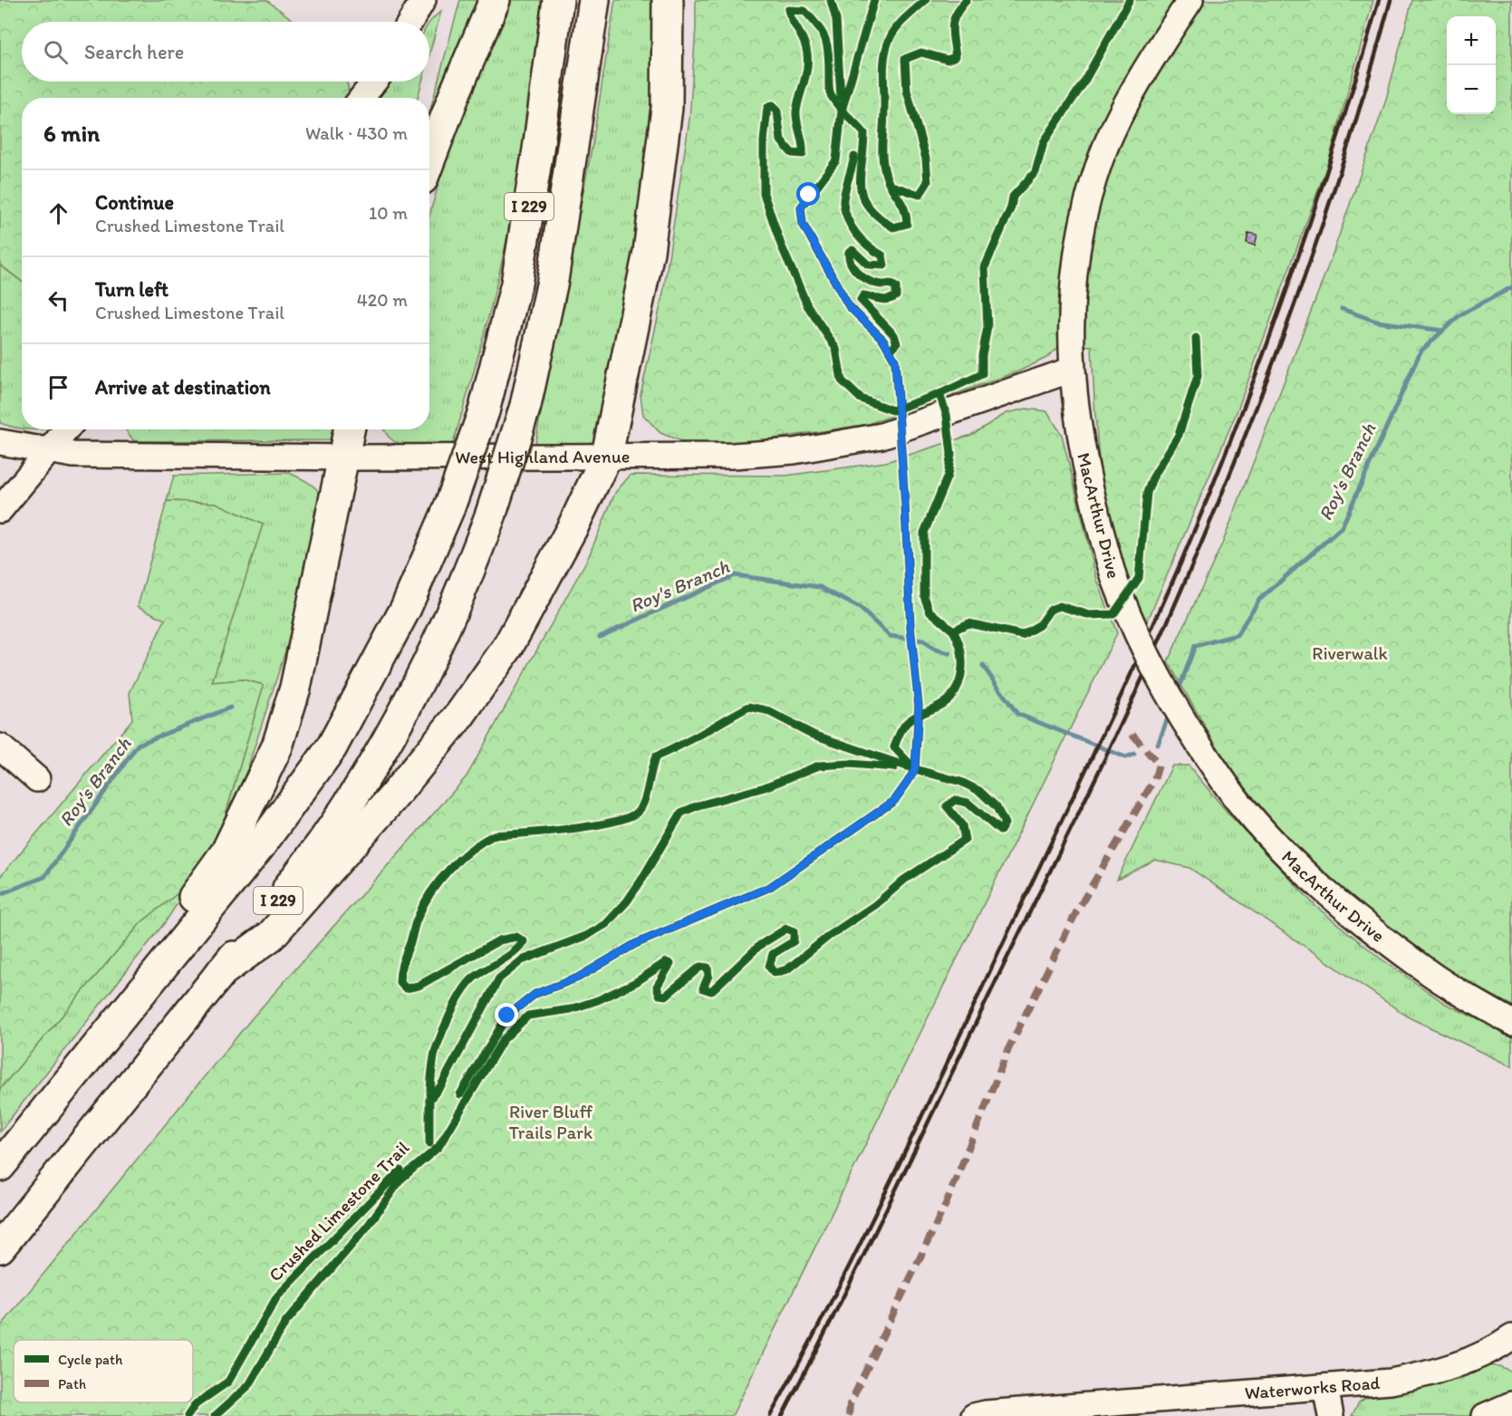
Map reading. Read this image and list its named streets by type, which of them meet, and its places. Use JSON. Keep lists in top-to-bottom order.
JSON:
{
  "streets": {
    "highway": ["I 229"],
    "street": ["West Highland Avenue", "MacArthur Drive", "Waterworks Road"],
    "cycle path": ["Crushed Limestone Trail"]
  },
  "crossings": [
    ["West Highland Avenue", "MacArthur Drive"]
  ],
  "water": ["Roy's Branch"],
  "parks": ["Riverwalk", "River Bluff Trails Park"],
  "legend": ["Cycle path", "Path"],
  "page": {
    "map_buttons": ["+", "−"],
    "search": "Search here",
    "heading": ["6 min", "Walk · 430 m"],
    "list": [
      ["Continue", "Crushed Limestone Trail", "10 m"],
      ["Turn left", "Crushed Limestone Trail", "420 m"],
      "Arrive at destination"
    ]
  }
}
